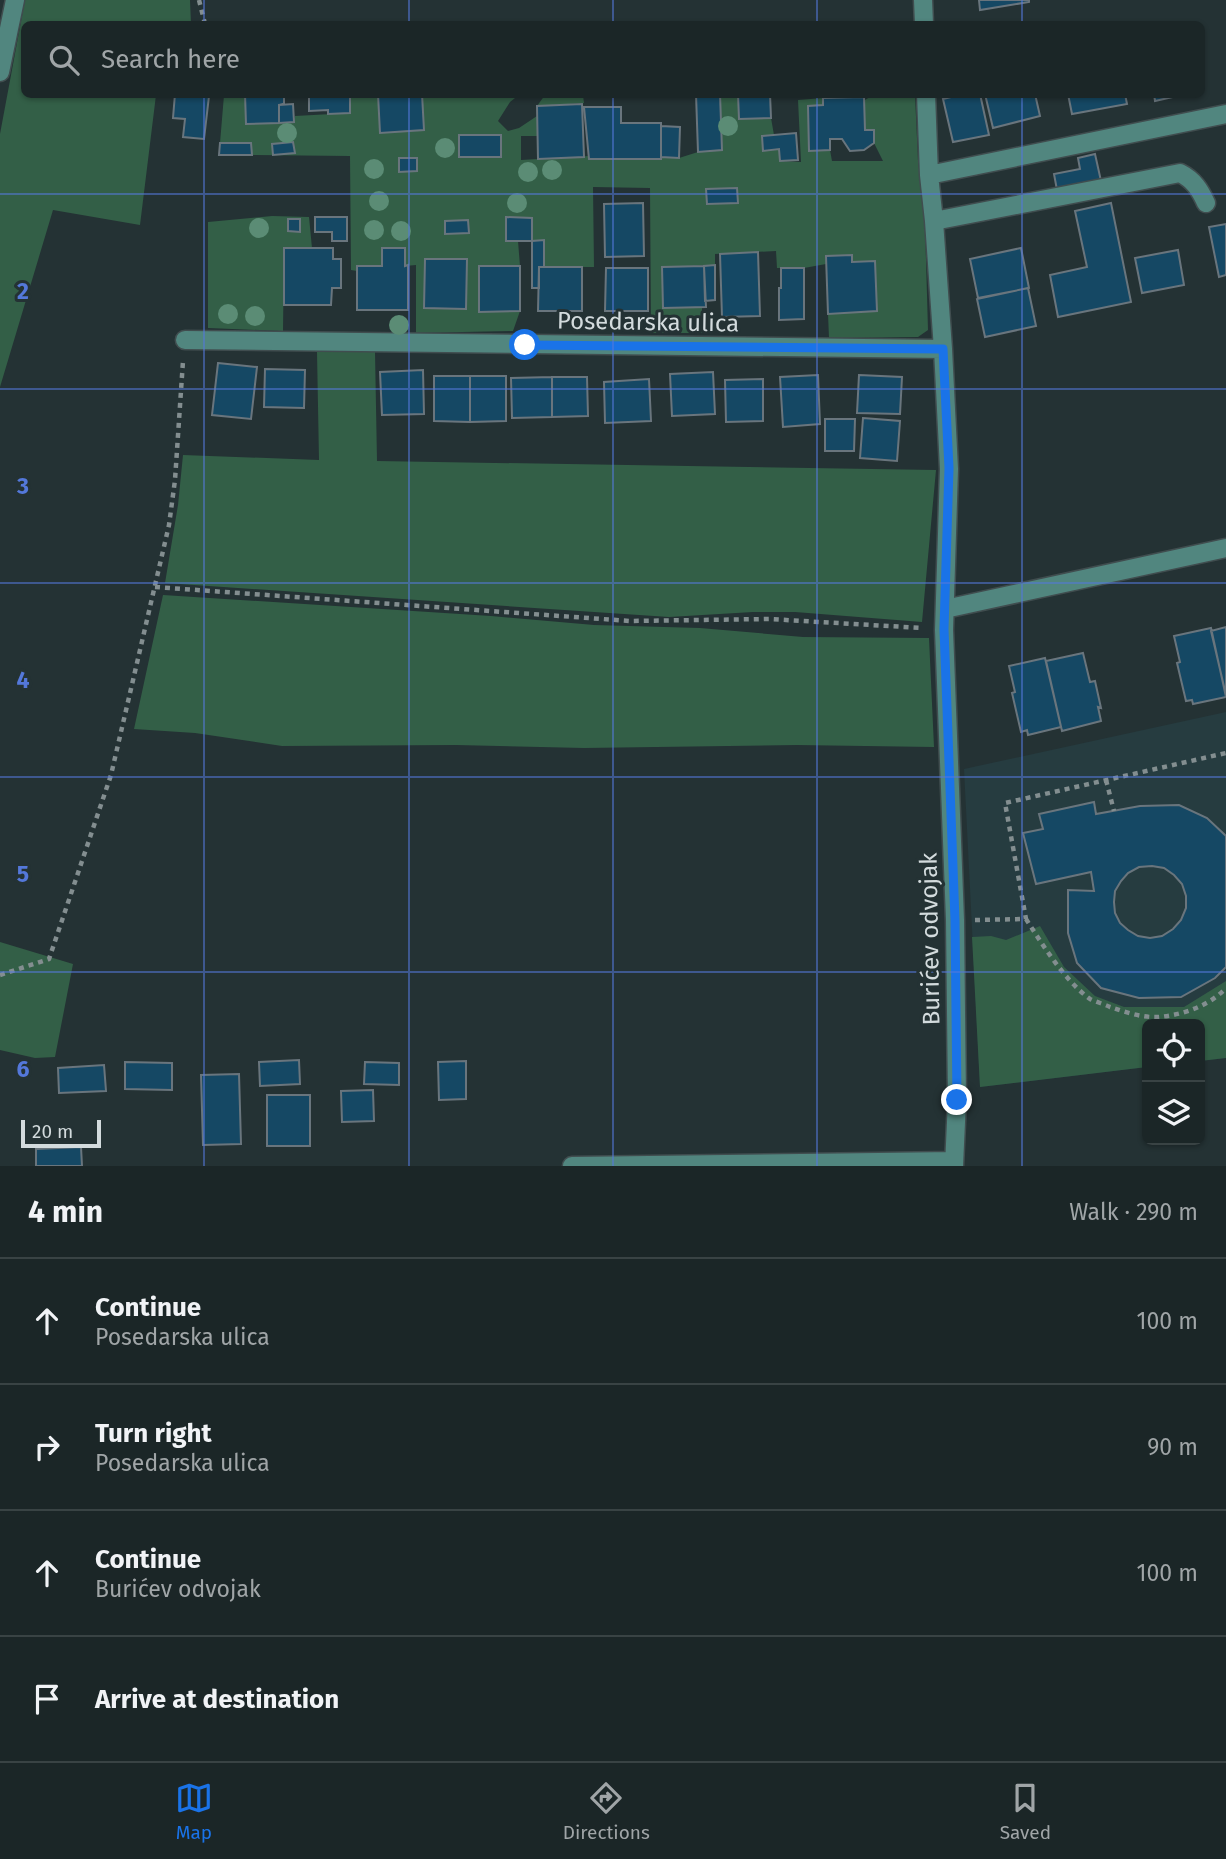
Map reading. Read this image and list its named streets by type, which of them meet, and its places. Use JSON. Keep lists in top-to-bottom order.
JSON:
{
  "streets": {
    "street": ["Posedarska ulica", "Burićev odvojak"]
  },
  "scale_bar": "20 m",
  "page": {
    "search": "Search here",
    "scale": "20 m",
    "heading": ["4 min", "Walk · 290 m"],
    "list": [
      ["Continue", "Posedarska ulica", "100 m"],
      ["Turn right", "Posedarska ulica", "90 m"],
      ["Continue", "Burićev odvojak", "100 m"],
      "Arrive at destination"
    ],
    "nav": ["Map", "Directions", "Saved"]
  },
  "grid": {
    "rows": [
      "2",
      "3",
      "4",
      "5",
      "6"
    ]
  }
}
